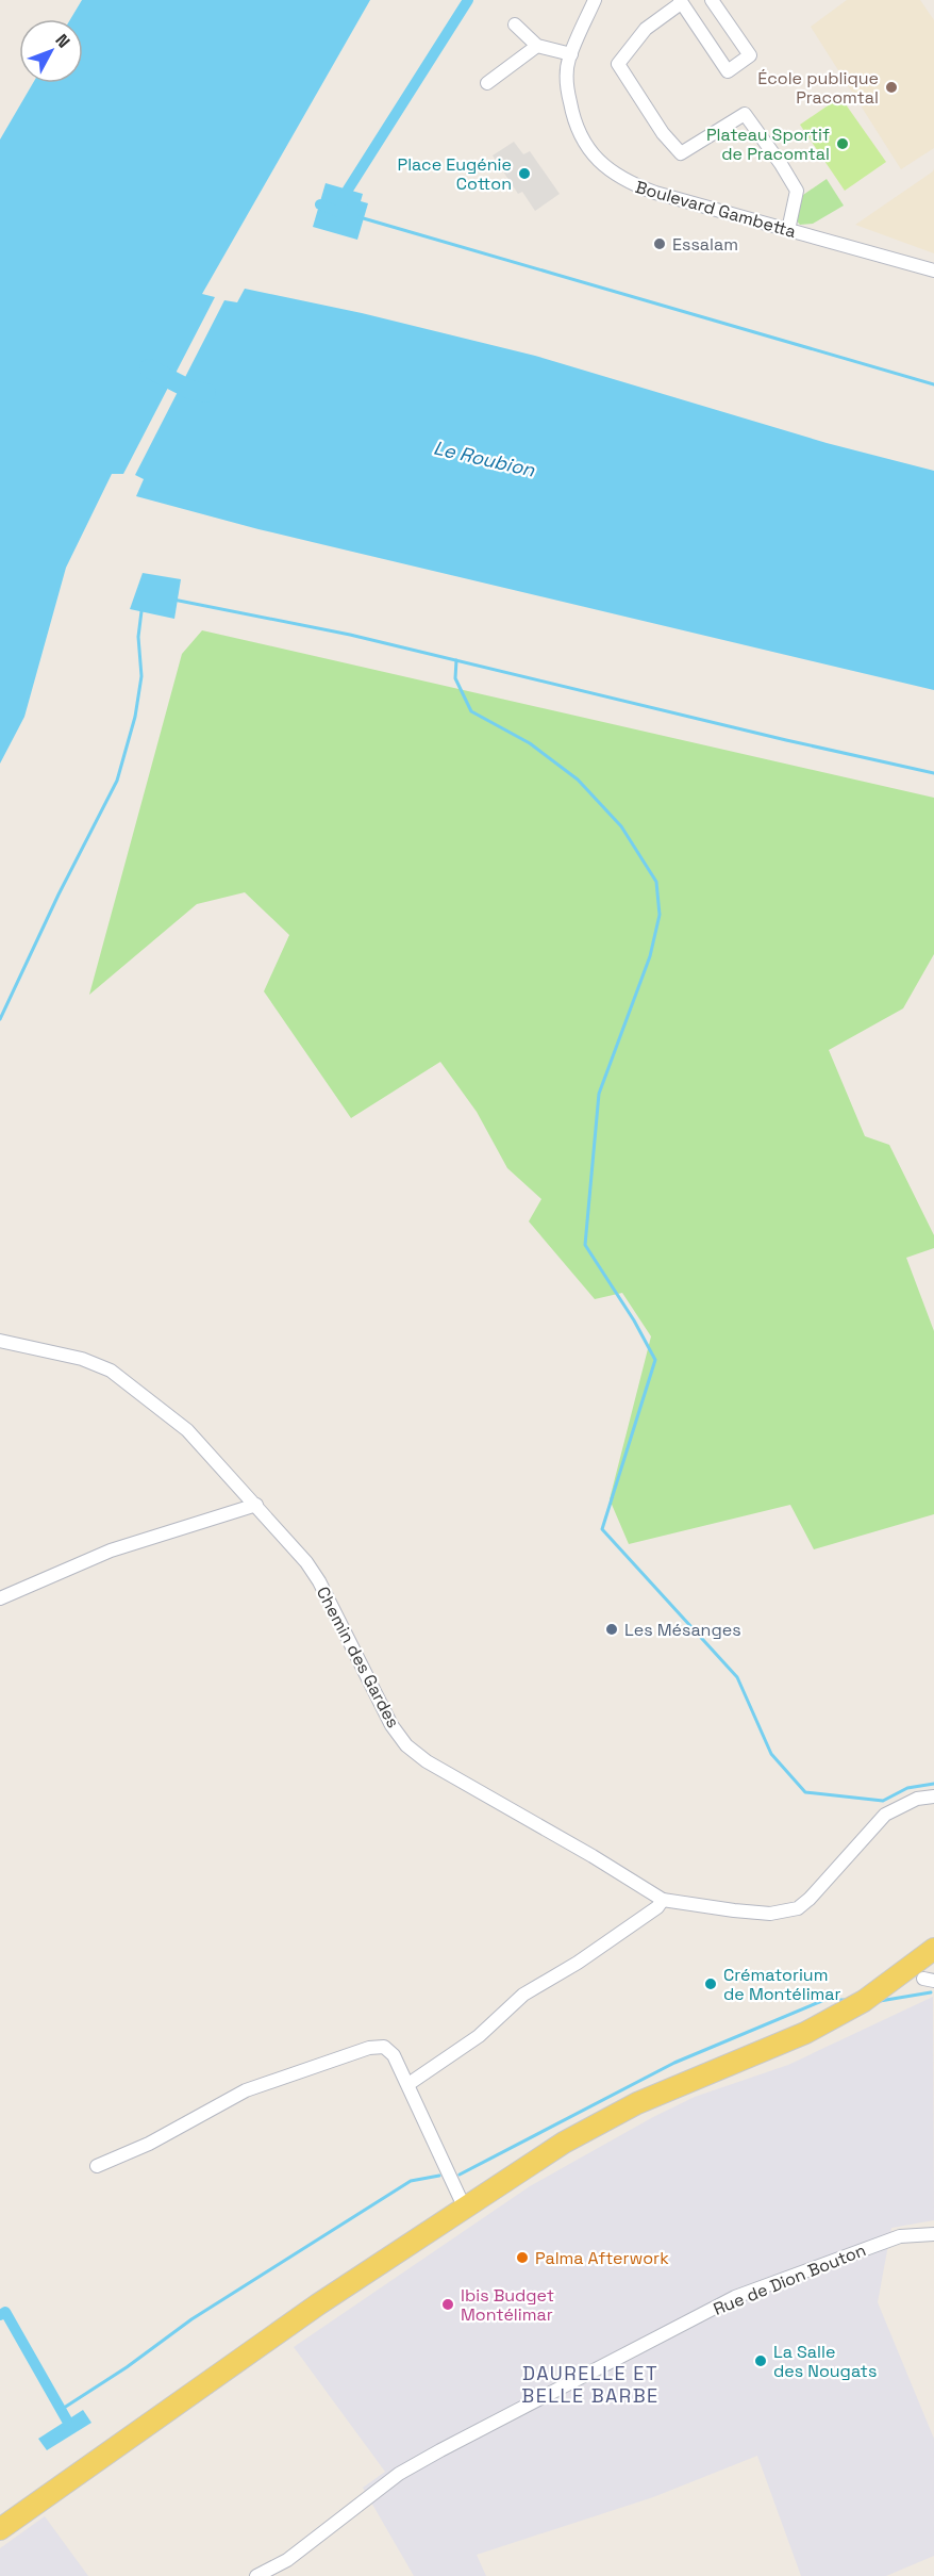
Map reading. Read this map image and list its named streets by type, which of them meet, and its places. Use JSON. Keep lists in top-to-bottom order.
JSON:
{
  "streets": {
    "street": ["Boulevard Gambetta", "Chemin des Gardes", "Rue de Dion Bouton"]
  },
  "districts": ["DAURELLE ET BELLE BARBE"],
  "water": ["Le Roubion"],
  "places": [
    "École publique Pracomtal",
    "Plateau Sportif de Pracomtal",
    "Place Eugénie Cotton",
    "Essalam",
    "Les Mésanges",
    "Crématorium de Montélimar",
    "Palma Afterwork",
    "Ibis Budget Montélimar",
    "La Salle des Nougats"
  ],
  "north": "top right"
}
